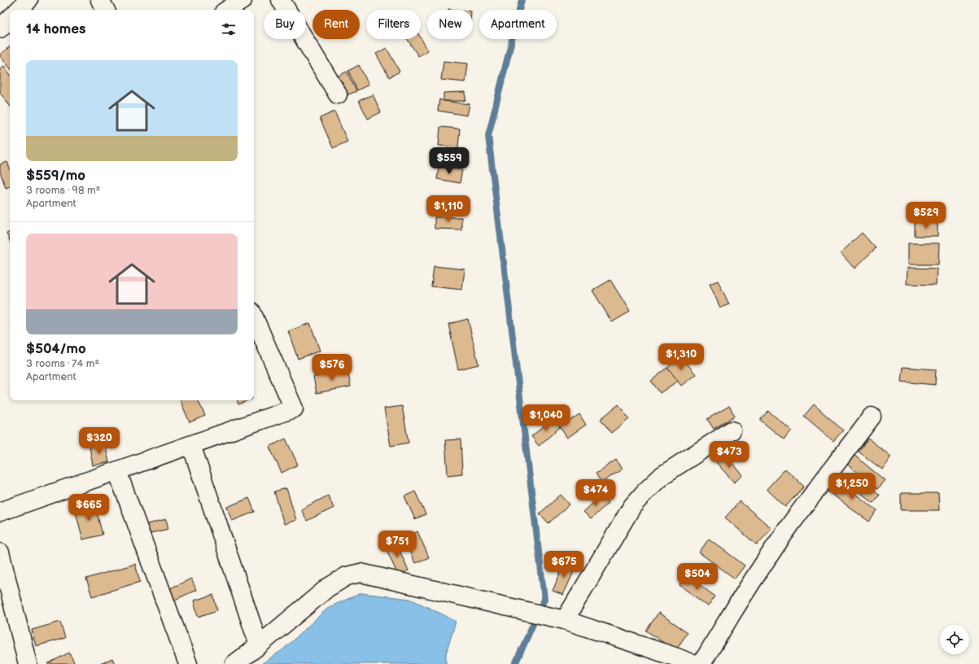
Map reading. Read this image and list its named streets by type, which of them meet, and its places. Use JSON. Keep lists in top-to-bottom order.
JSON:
{
  "page": {
    "chip": [
      "Buy",
      "Rent",
      "Filters",
      "New",
      "Apartment"
    ],
    "heading": "14 homes",
    "list": [
      {
        "name": "$559/mo",
        "note": "3 rooms · 98 m² · Apartment"
      },
      {
        "name": "$504/mo",
        "note": "3 rooms · 74 m² · Apartment"
      }
    ],
    "price": [
      "$559",
      "$1,110",
      "$529",
      "$1,310",
      "$576",
      "$1,040",
      "$320",
      "$473",
      "$1,250",
      "$474",
      "$665",
      "$751",
      "$675",
      "$504"
    ]
  }
}
